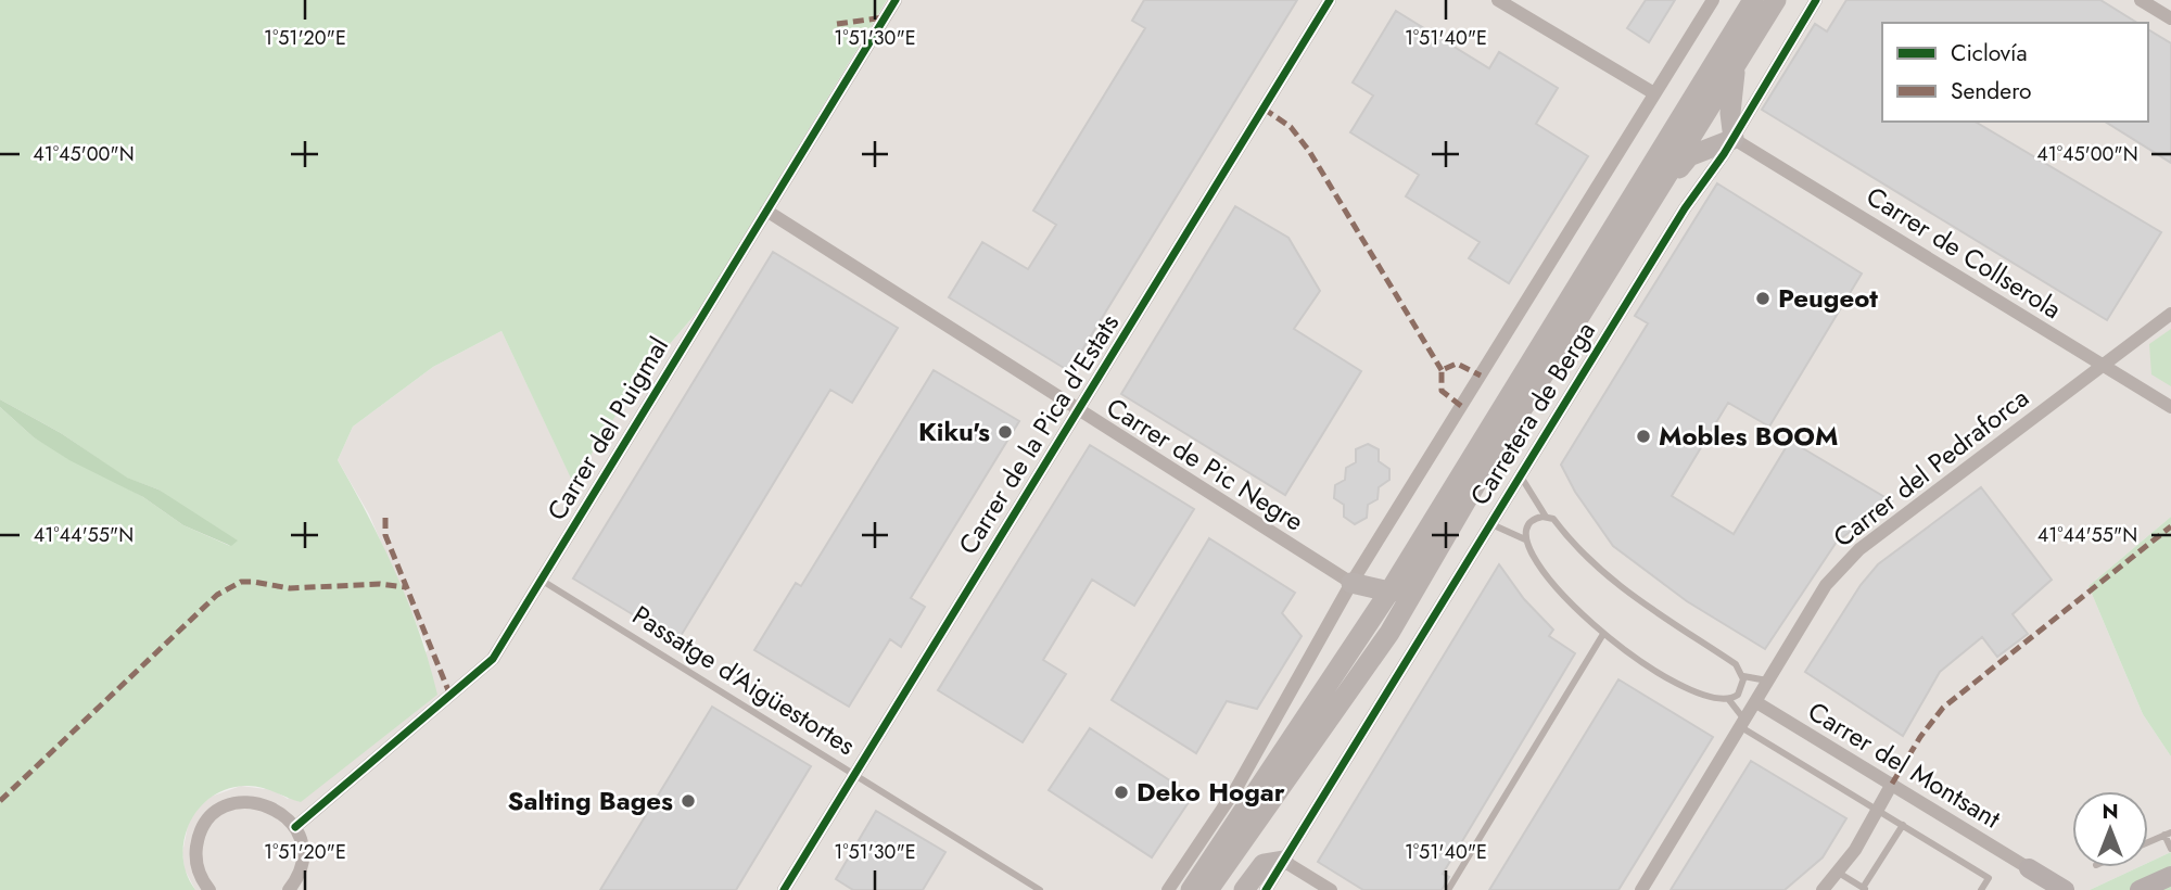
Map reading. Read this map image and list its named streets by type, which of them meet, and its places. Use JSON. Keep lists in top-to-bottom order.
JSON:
{
  "streets": {
    "street": [
      "Carrer de Collserola",
      "Carretera de Berga",
      "Carrer del Puigmal",
      "Carrer de la Pica d'Estats",
      "Carrer de Pic Negre",
      "Carrer del Pedraforca",
      "Carrer del Montsant"
    ],
    "lane": ["Passatge d'Aigüestortes"]
  },
  "crossings": [
    ["Carrer de Collserola", "Carretera de Berga"],
    ["Carrer de Collserola", "Carrer del Pedraforca"],
    ["Carrer del Puigmal", "Carrer de Pic Negre"],
    ["Carrer del Puigmal", "Passatge d'Aigüestortes"],
    ["Carrer de la Pica d'Estats", "Carrer de Pic Negre"],
    ["Carrer de la Pica d'Estats", "Passatge d'Aigüestortes"],
    ["Carrer del Pedraforca", "Carrer del Montsant"]
  ],
  "places": [
    "Peugeot",
    "Kiku's",
    "Mobles BOOM",
    "Deko Hogar",
    "Salting Bages"
  ],
  "legend": ["Ciclovía", "Sendero"],
  "north": "top",
  "coordinates": [
    "1°51'20\"E",
    "1°51'30\"E",
    "1°51'40\"E",
    "41°45'00\"N",
    "41°44'55\"N"
  ]
}
